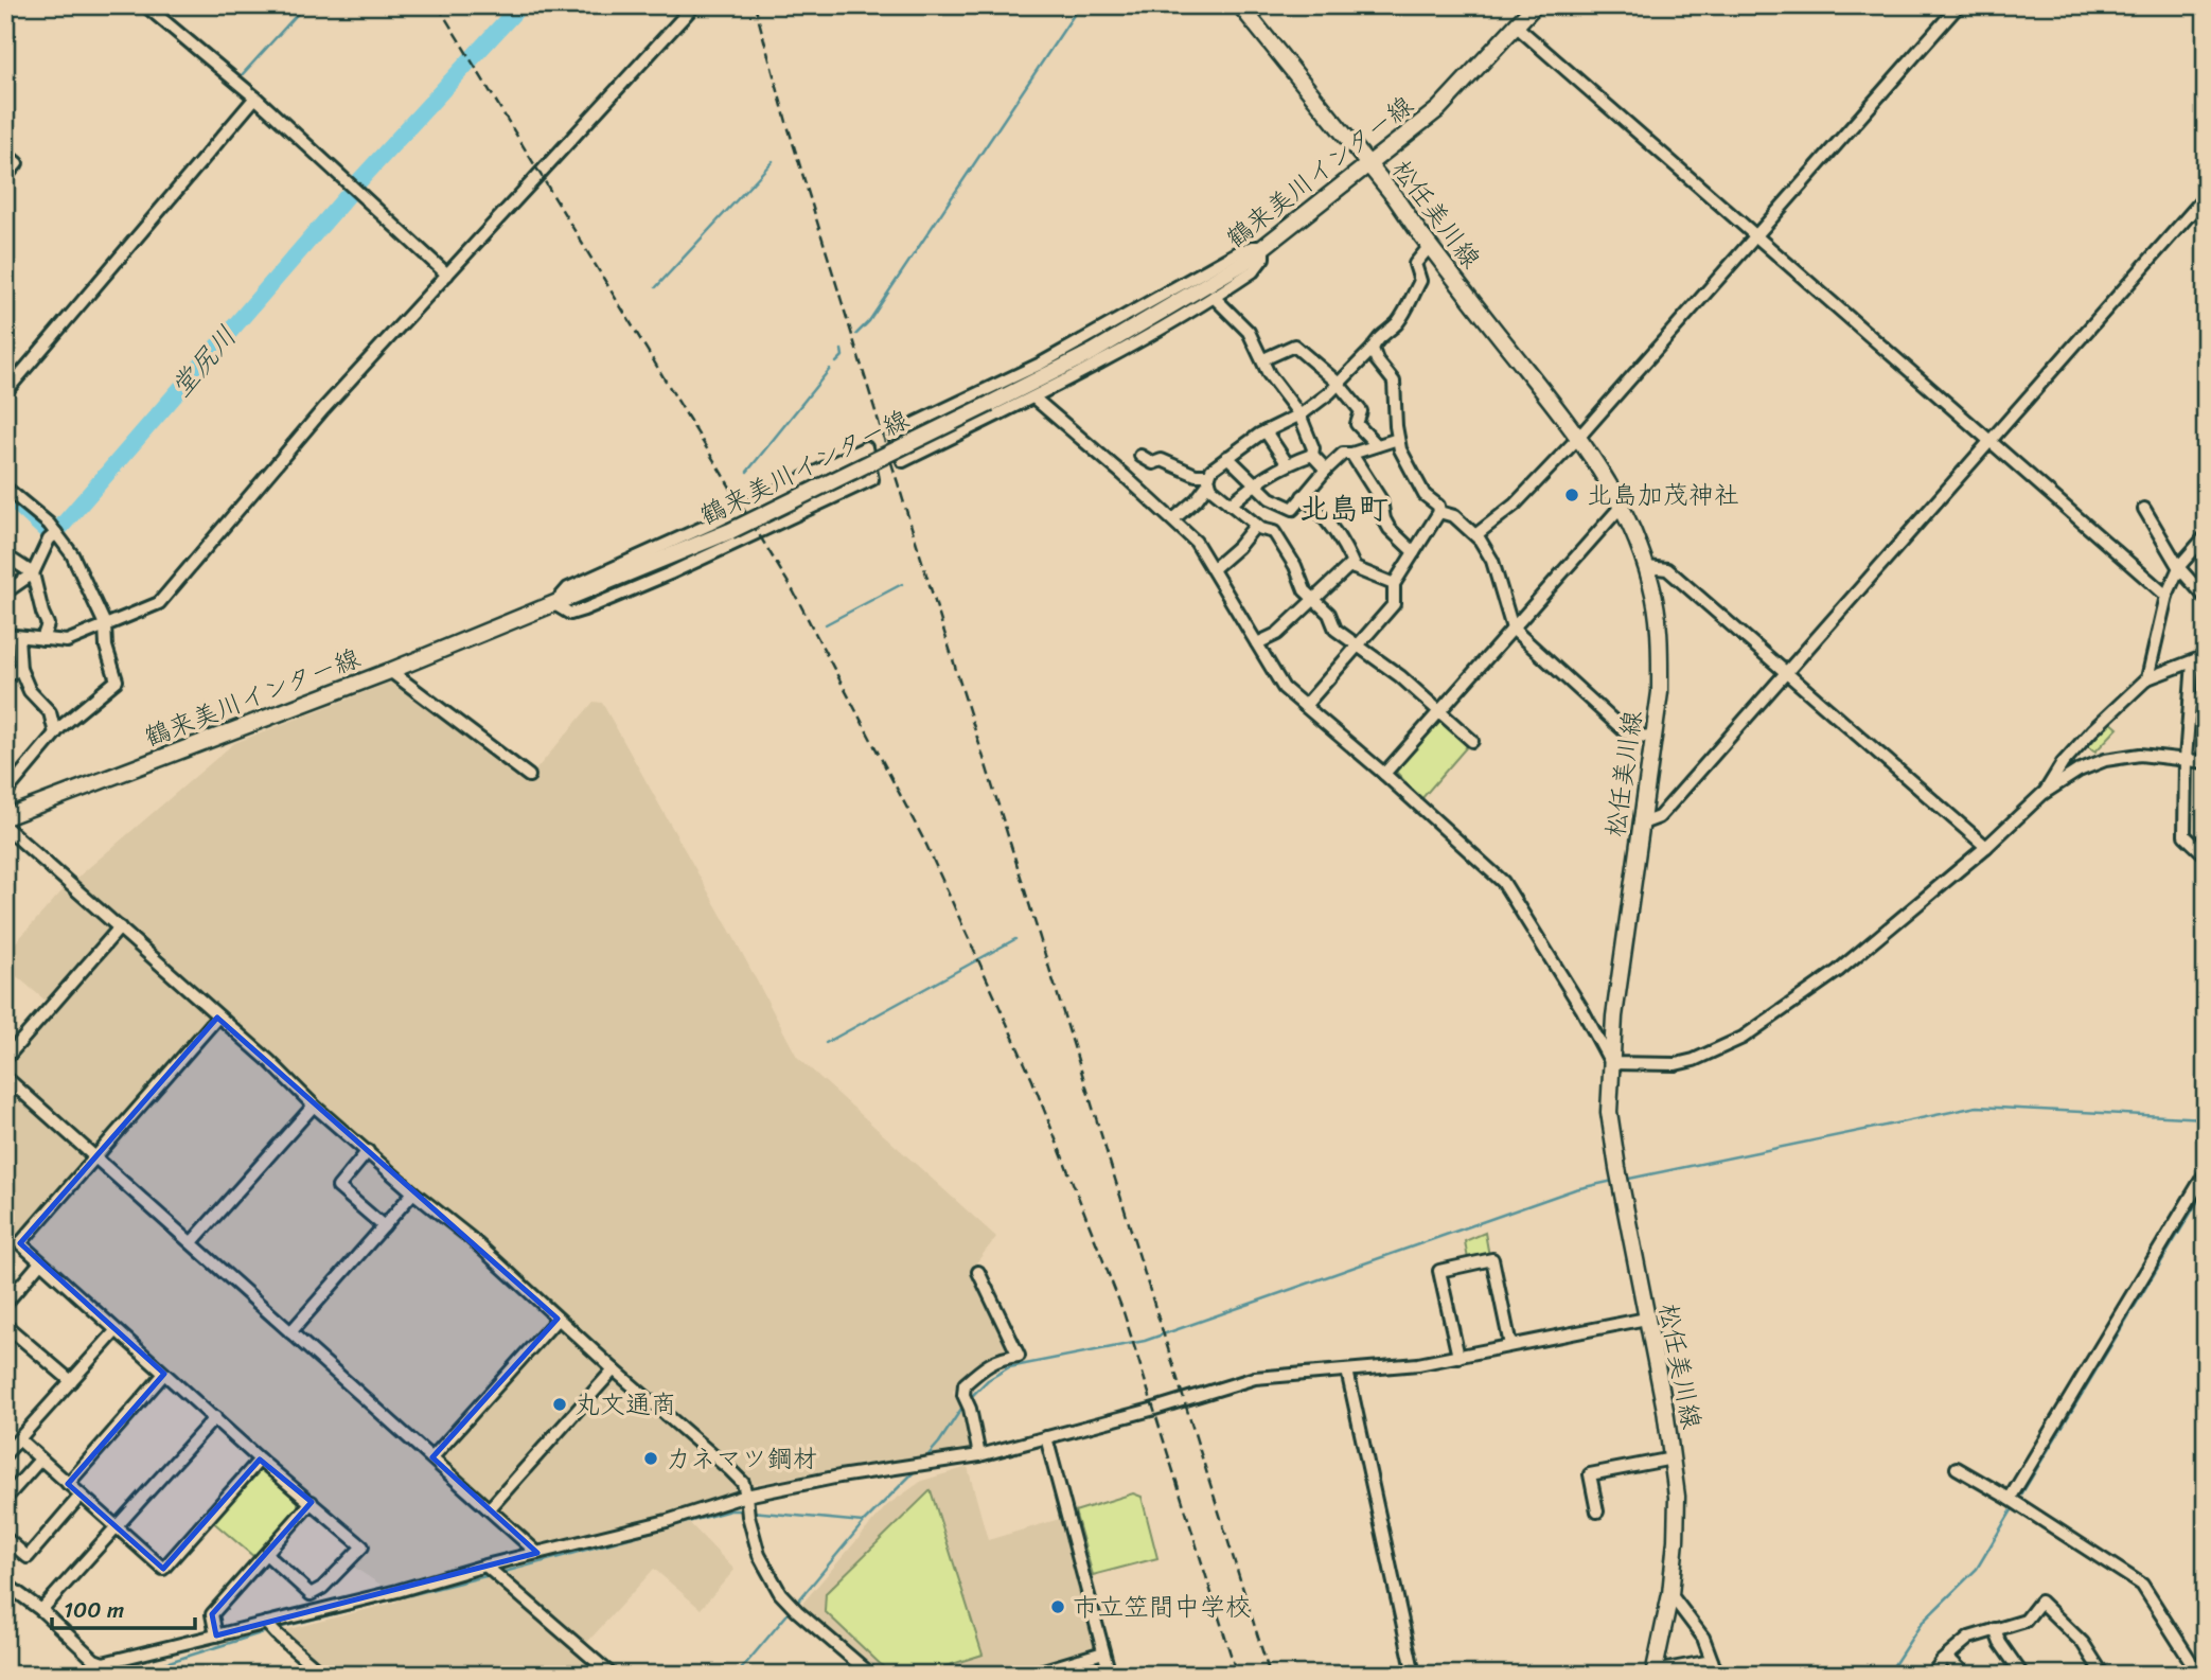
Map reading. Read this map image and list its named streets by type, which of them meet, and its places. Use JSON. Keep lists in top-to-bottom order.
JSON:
{
  "streets": {
    "main road": ["鶴来美川インター線", "松任美川線"]
  },
  "crossings": [
    ["鶴来美川インター線", "松任美川線"]
  ],
  "districts": ["北島町"],
  "water": ["堂尻川"],
  "places": [
    "北島加茂神社",
    "丸文通商",
    "カネマツ鋼材",
    "市立笠間中学校"
  ],
  "scale_bar": "100 m"
}
